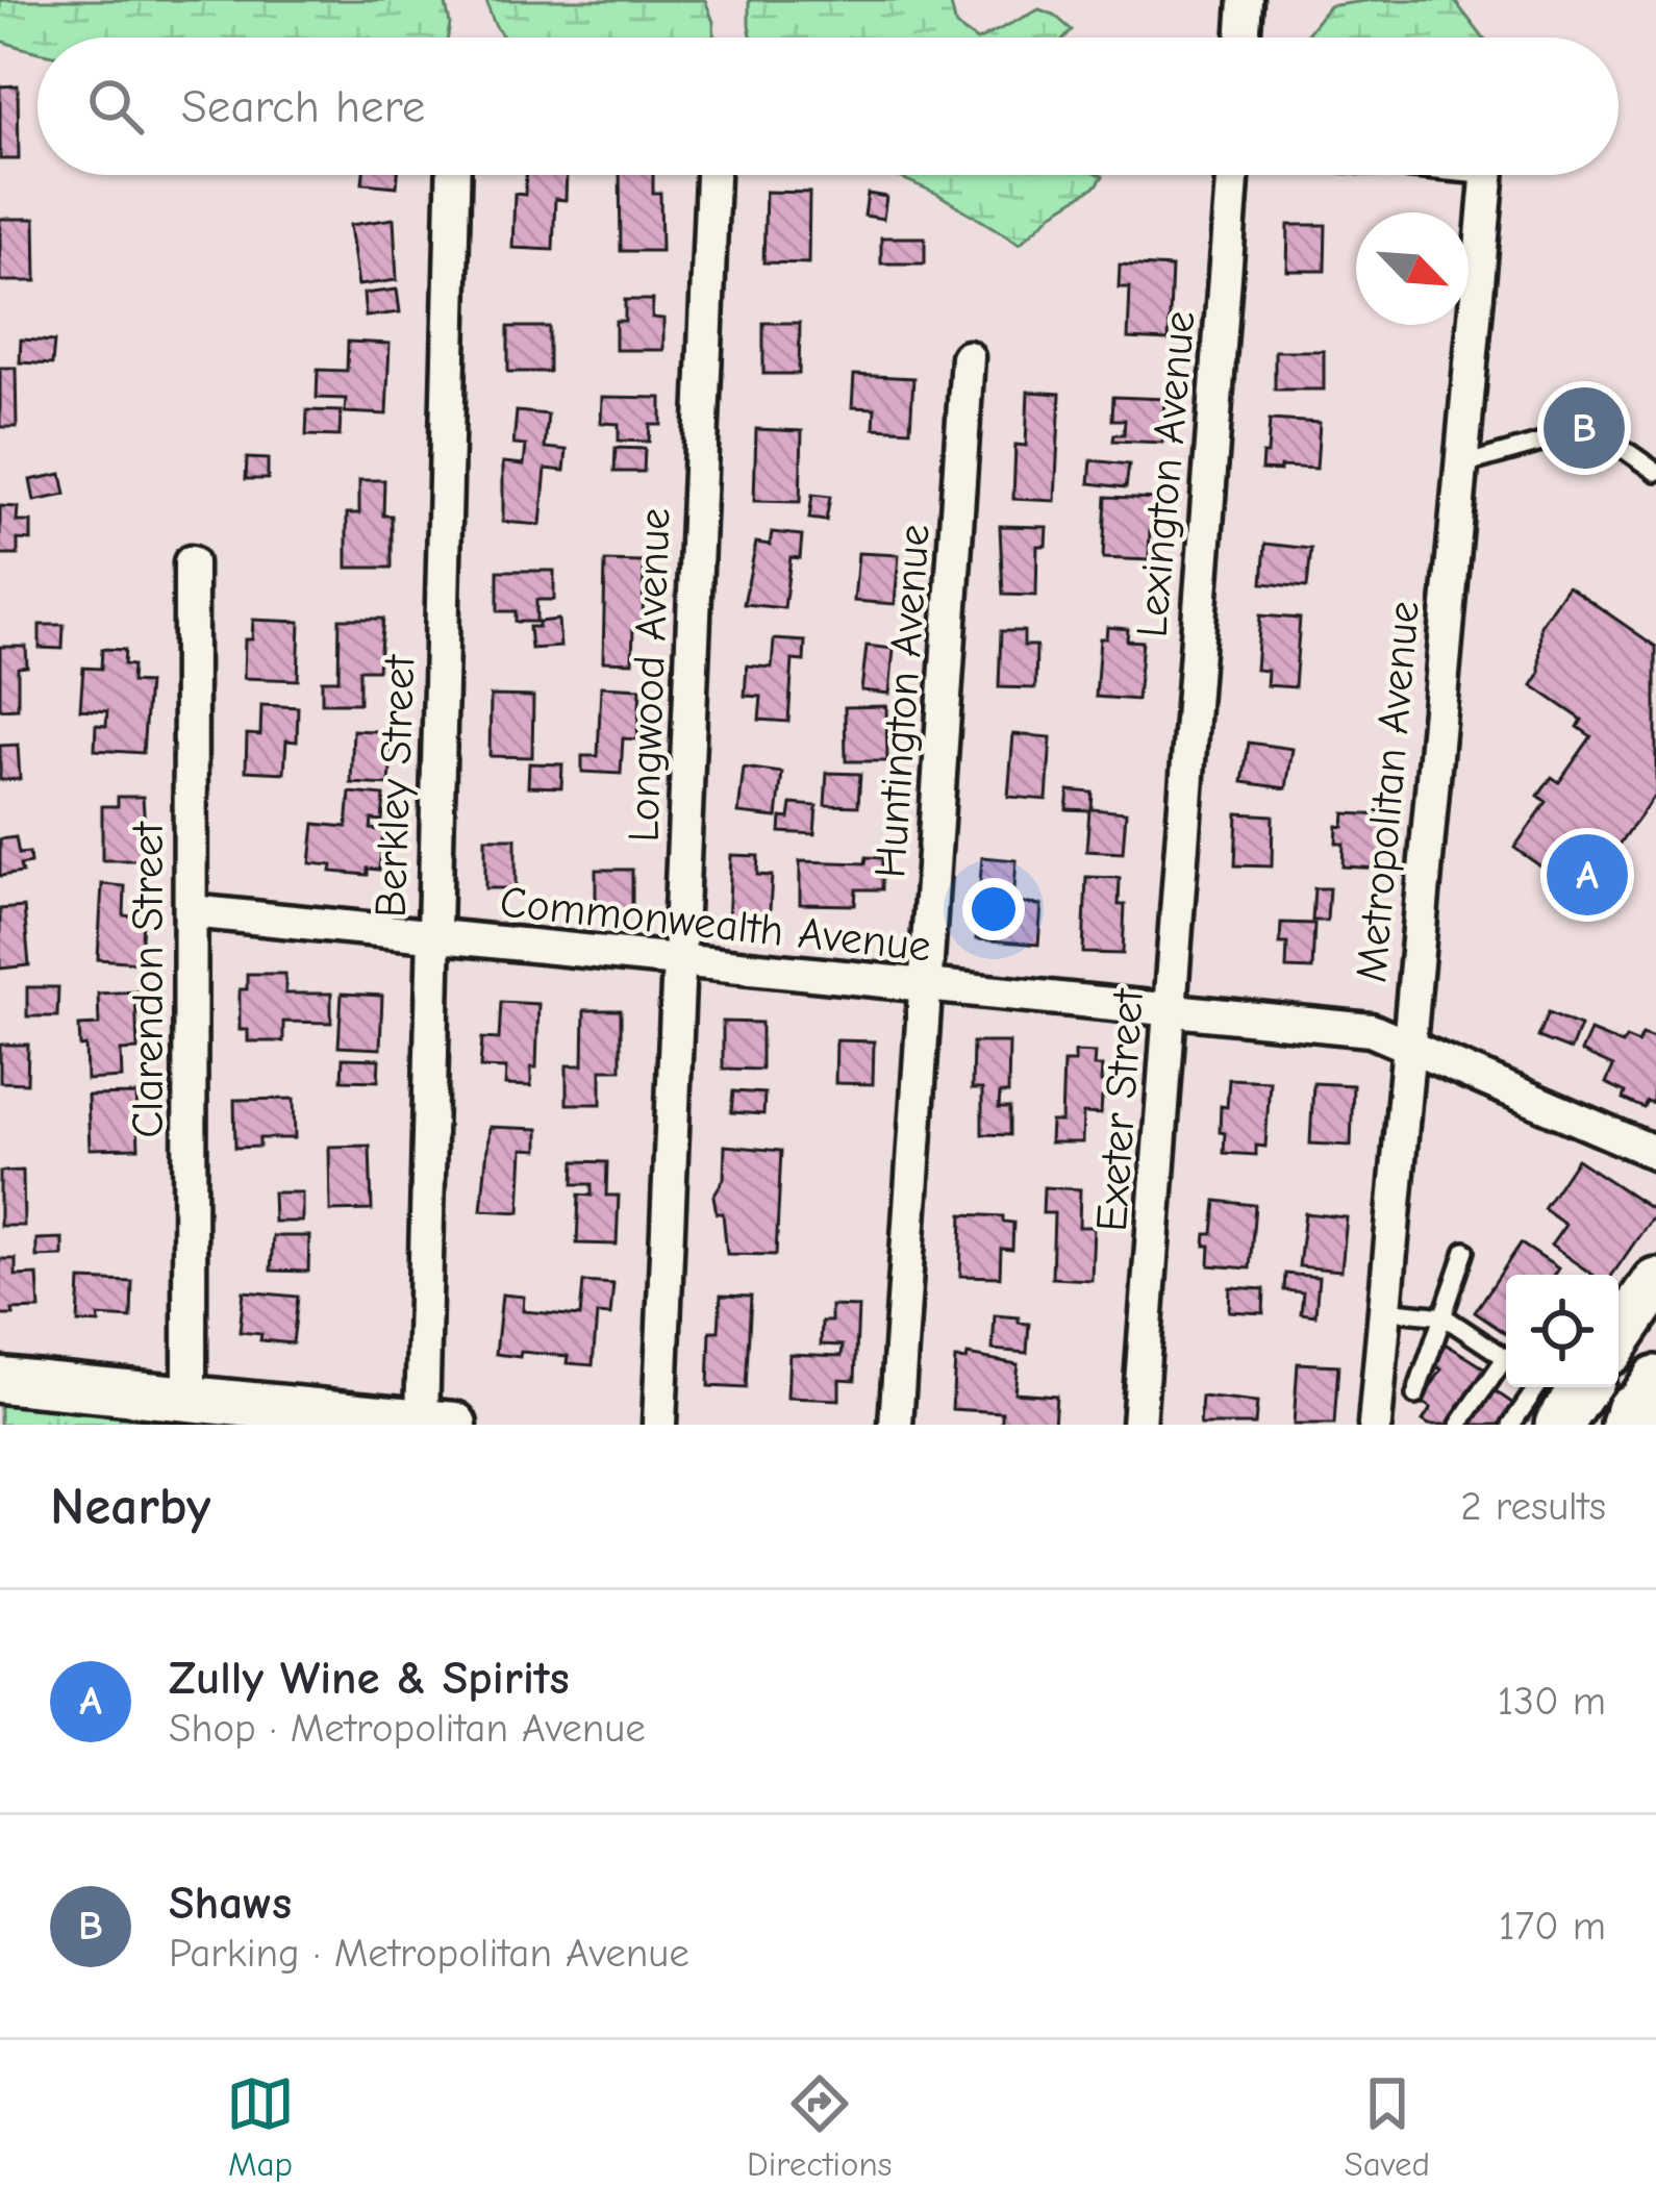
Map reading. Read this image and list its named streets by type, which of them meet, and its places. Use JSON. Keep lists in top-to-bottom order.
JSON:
{
  "streets": {
    "street": [
      "Lexington Avenue",
      "Longwood Avenue",
      "Huntington Avenue",
      "Berkley Street",
      "Metropolitan Avenue",
      "Commonwealth Avenue",
      "Clarendon Street",
      "Exeter Street"
    ]
  },
  "crossings": [
    ["Lexington Avenue", "Exeter Street"],
    ["Longwood Avenue", "Commonwealth Avenue"],
    ["Huntington Avenue", "Commonwealth Avenue"],
    ["Berkley Street", "Commonwealth Avenue"],
    ["Metropolitan Avenue", "Commonwealth Avenue"],
    ["Commonwealth Avenue", "Clarendon Street"],
    ["Commonwealth Avenue", "Exeter Street"]
  ],
  "north": "bottom right",
  "page": {
    "search": "Search here",
    "pins": ["B", "A"],
    "heading": ["Nearby", "2 results"],
    "list": [
      {
        "mark": "A",
        "name": "Zully Wine & Spirits",
        "note": "Shop · Metropolitan Avenue",
        "value": "130 m"
      },
      {
        "mark": "B",
        "name": "Shaws",
        "note": "Parking · Metropolitan Avenue",
        "value": "170 m"
      }
    ],
    "nav": ["Map", "Directions", "Saved"]
  }
}
